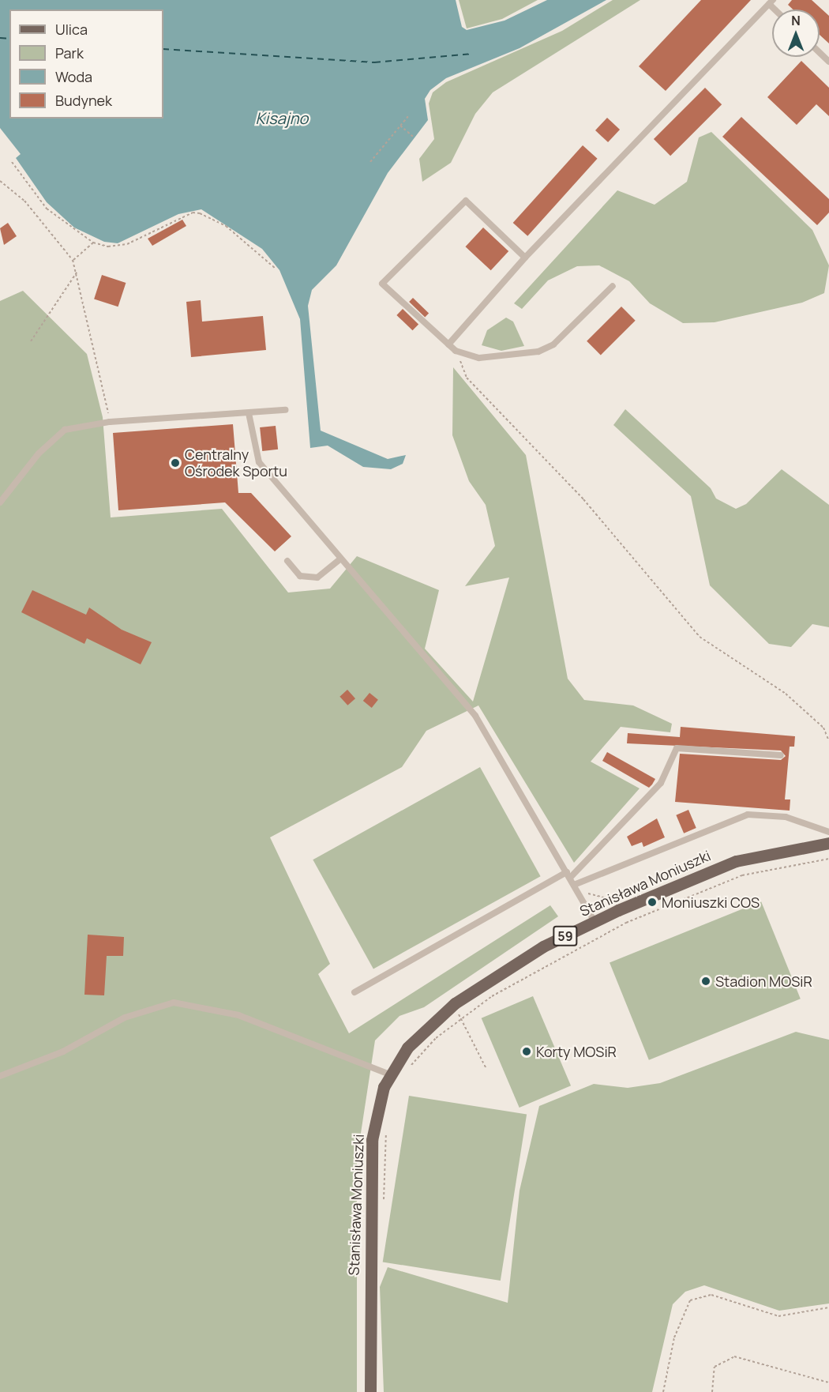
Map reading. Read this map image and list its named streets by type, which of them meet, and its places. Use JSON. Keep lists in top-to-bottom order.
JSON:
{
  "streets": {
    "main road": ["Stanisława Moniuszki", "59"]
  },
  "water": ["Kisajno"],
  "places": [
    "Centralny Ośrodek Sportu",
    "Moniuszki COS",
    "Stadion MOSiR",
    "Korty MOSiR"
  ],
  "legend": [
    "Ulica",
    "Park",
    "Woda",
    "Budynek"
  ],
  "north": "top"
}
